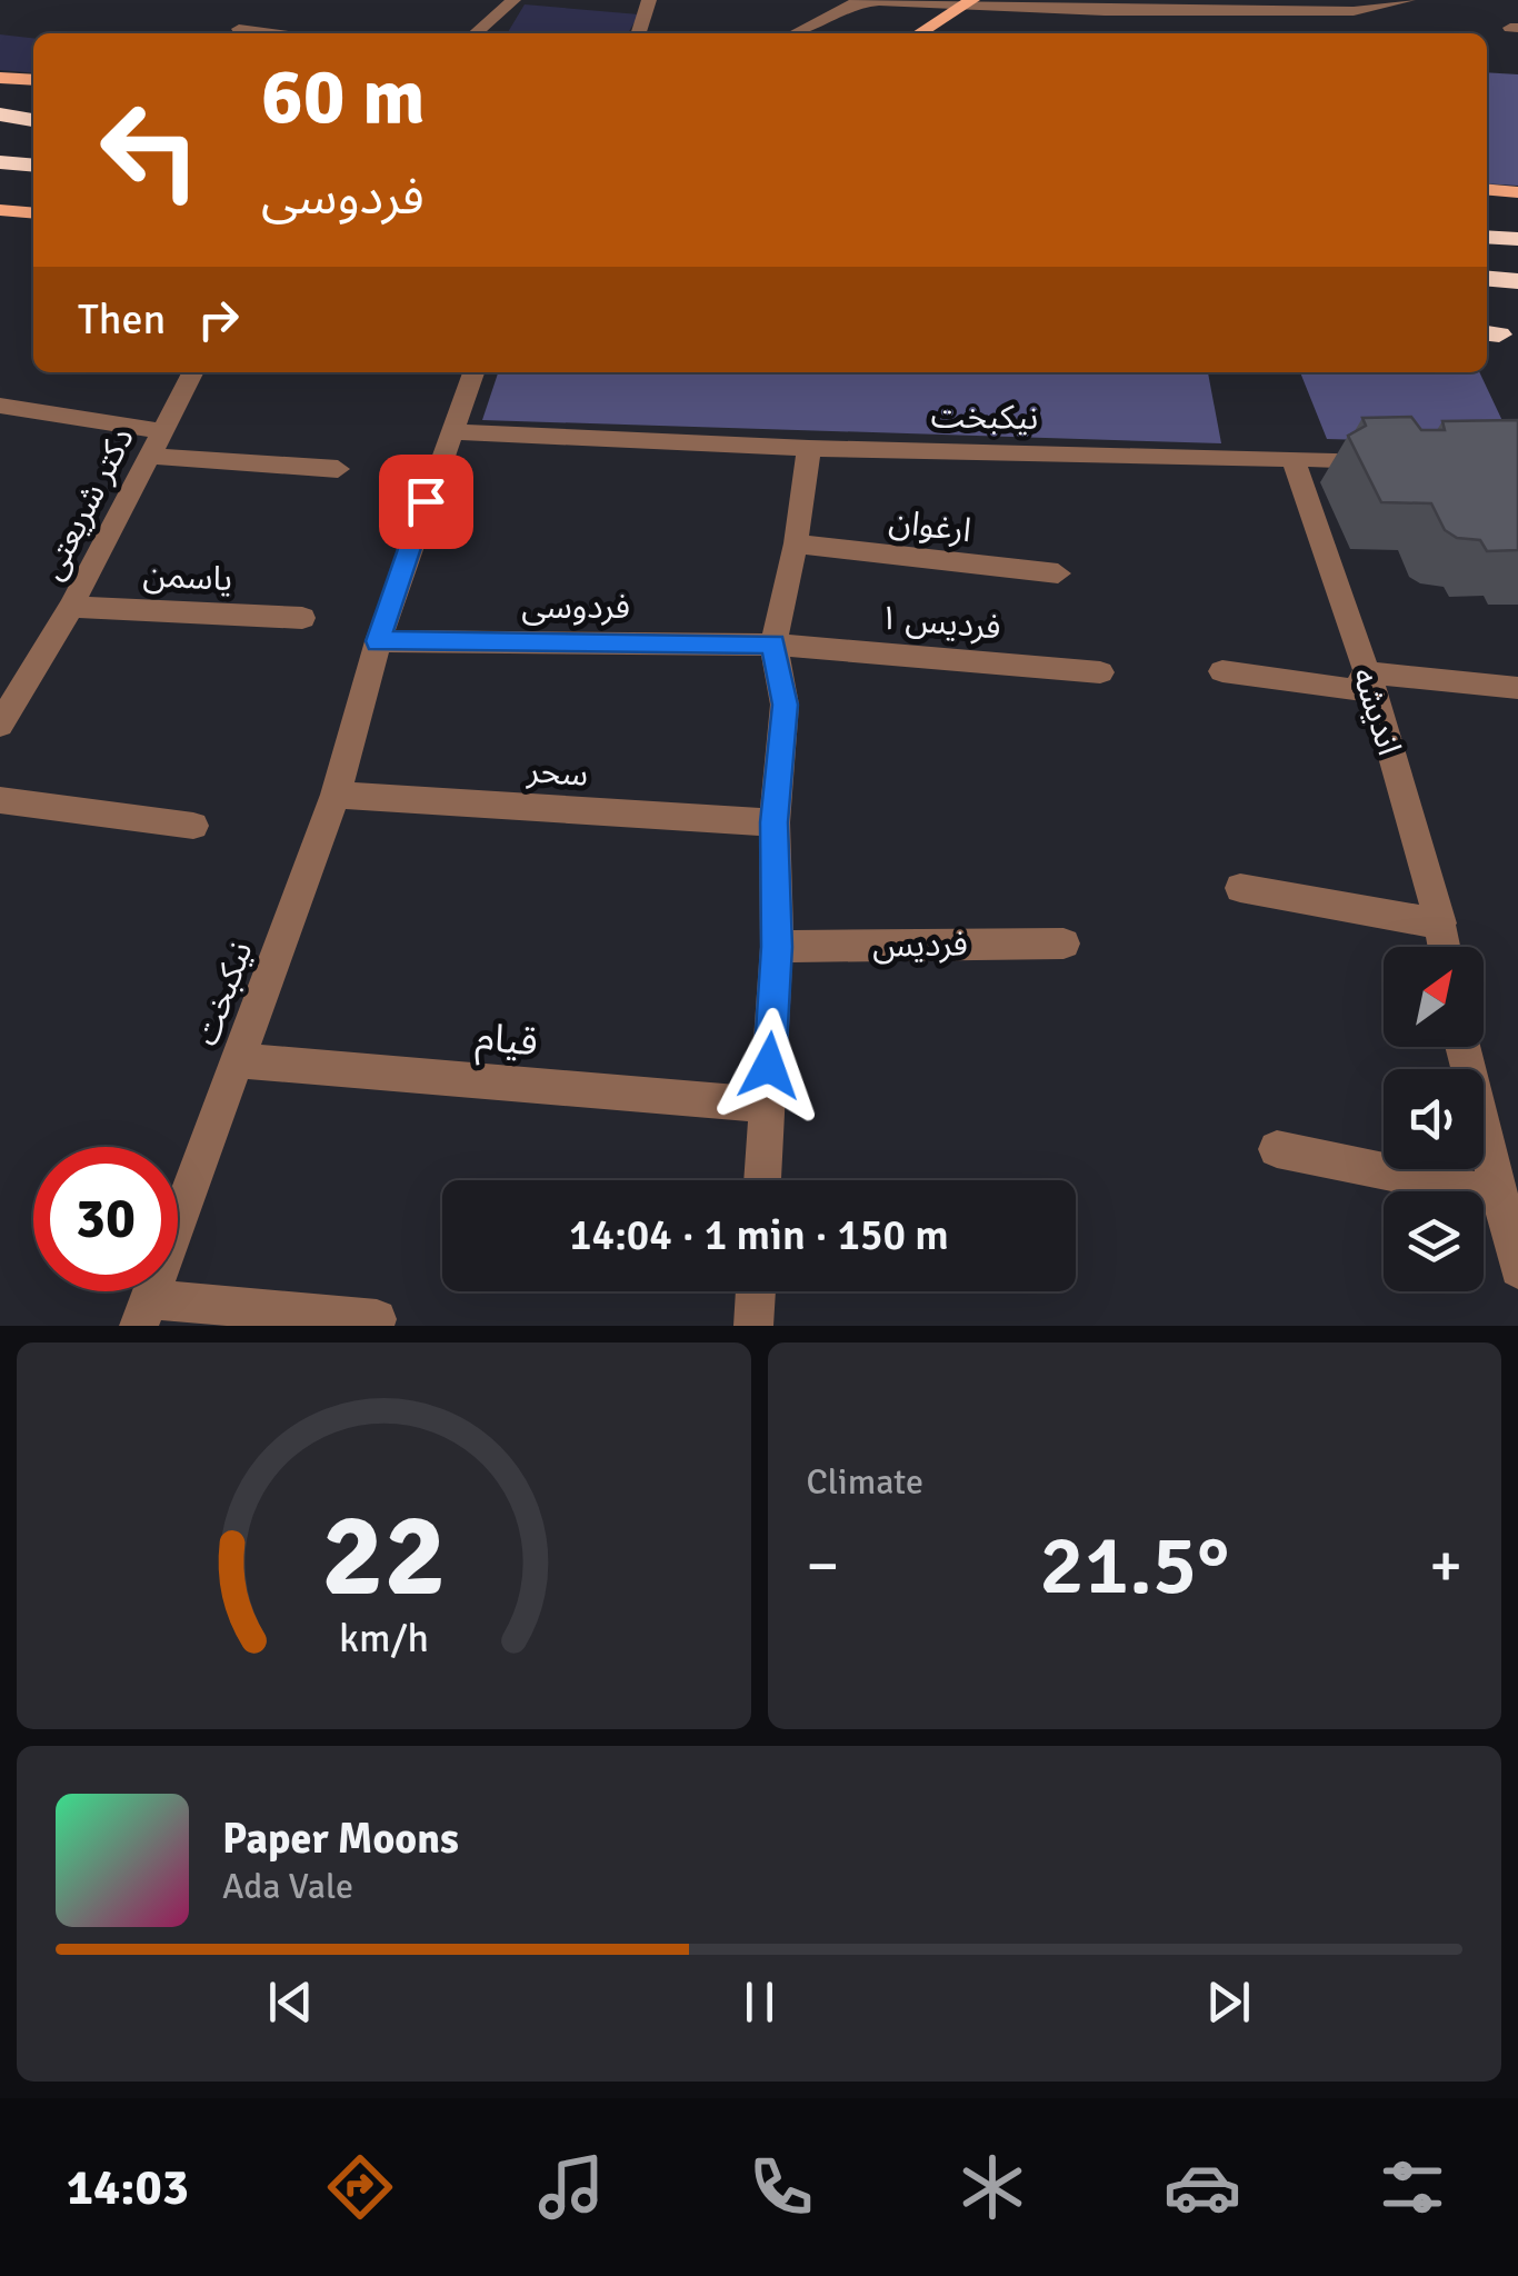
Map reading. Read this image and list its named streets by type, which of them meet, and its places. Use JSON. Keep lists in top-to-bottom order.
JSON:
{
  "streets": {
    "street": [
      "نیکبخت",
      "دکتر شریعتی",
      "ارغوان",
      "یاسمن",
      "فردوسی",
      "فردیس ۱",
      "اندیشه",
      "سحر",
      "فردیس",
      "قیام"
    ]
  },
  "crossings": [
    ["نیکبخت", "فردوسی"],
    ["نیکبخت", "اندیشه"],
    ["نیکبخت", "سحر"],
    ["نیکبخت", "قیام"],
    ["دکتر شریعتی", "یاسمن"],
    ["فردوسی", "فردیس ۱"]
  ],
  "north": "top right",
  "page": {
    "turn": ["60 m", "فردوسی"],
    "then": "Then",
    "limit": "30",
    "trip": "14:04 · 1 min · 150 m",
    "tile": "Climate",
    "heat": ["−", "21.5°", "+"],
    "song": ["Paper Moons", "Ada Vale"],
    "tabs": "14:03",
    "gauge": ["22", "km/h"]
  }
}
